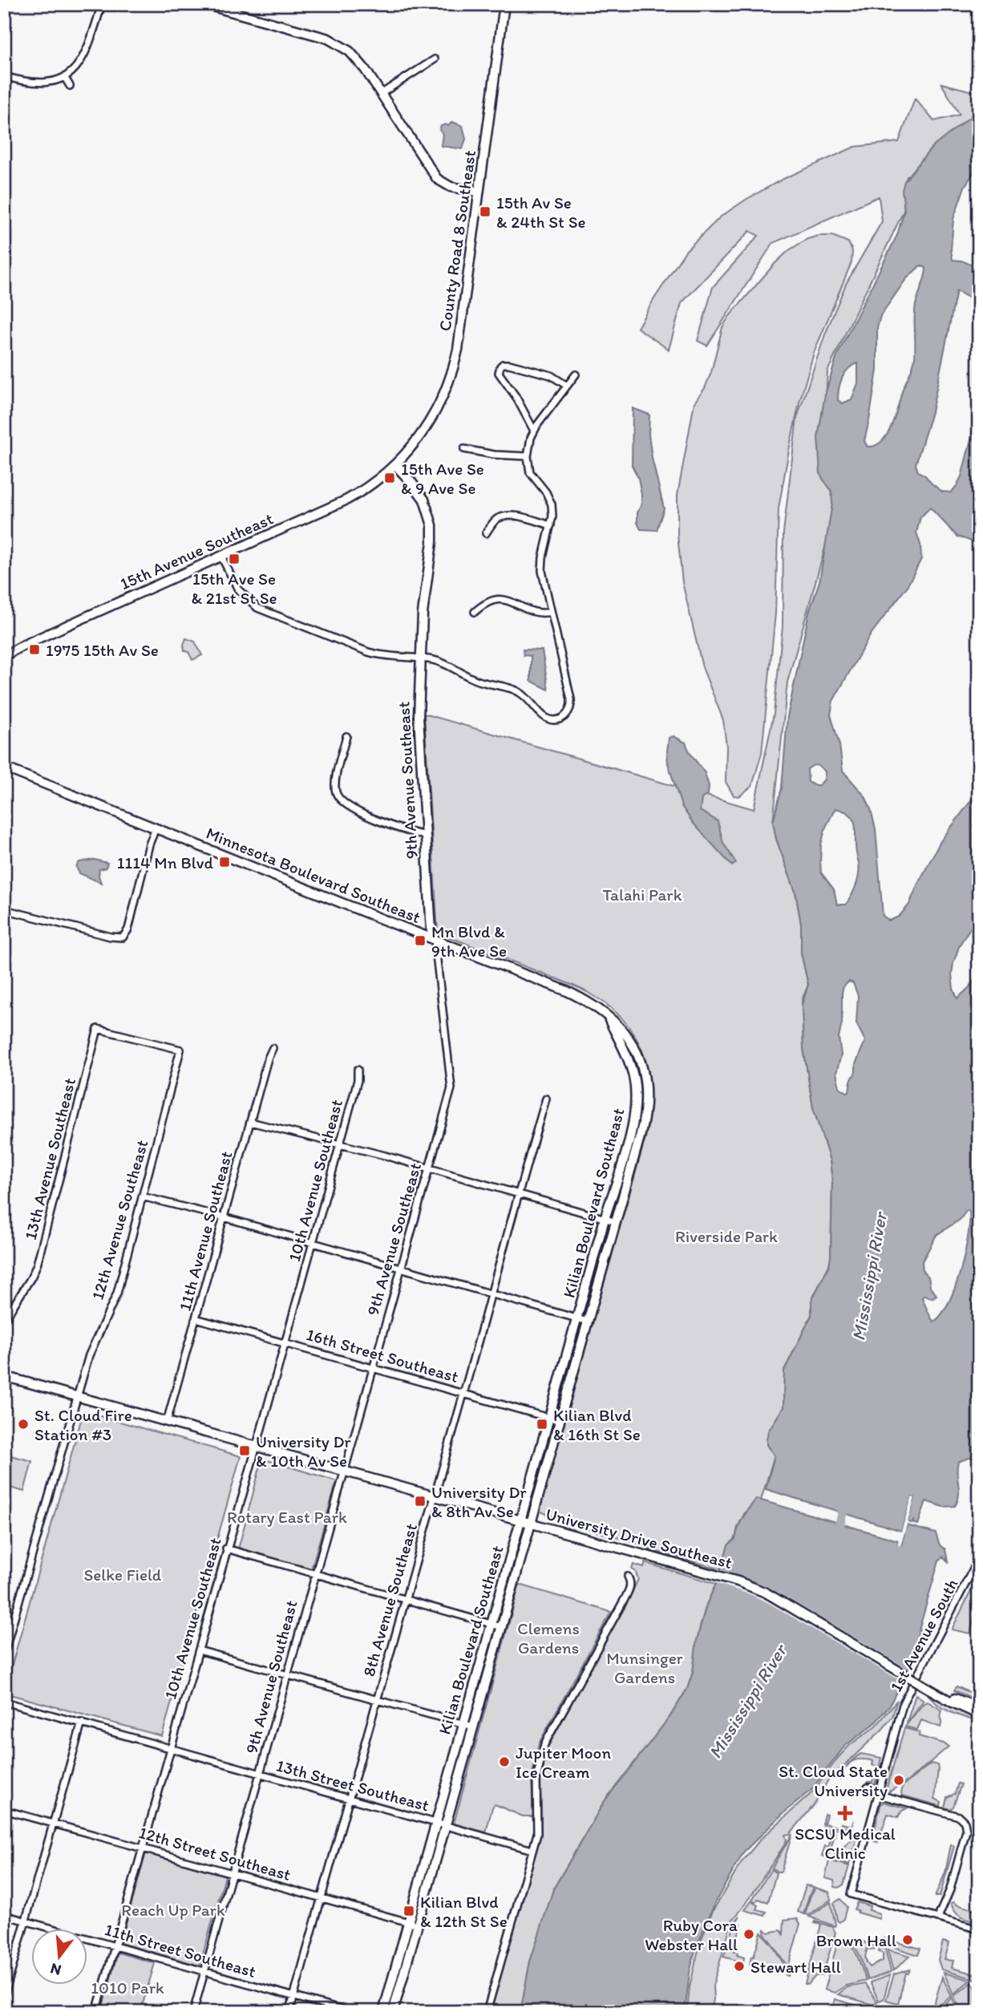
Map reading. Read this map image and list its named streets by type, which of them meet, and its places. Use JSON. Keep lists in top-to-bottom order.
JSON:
{
  "streets": {
    "street": [
      "County Road 8 Southeast",
      "15th Avenue Southeast",
      "9th Avenue Southeast",
      "Minnesota Boulevard Southeast",
      "13th Avenue Southeast",
      "10th Avenue Southeast",
      "Kilian Boulevard Southeast",
      "12th Avenue Southeast",
      "11th Avenue Southeast",
      "16th Street Southeast",
      "University Drive Southeast",
      "8th Avenue Southeast",
      "1st Avenue South",
      "13th Street Southeast",
      "12th Street Southeast",
      "11th Street Southeast"
    ]
  },
  "crossings": [
    ["County Road 8 Southeast", "15th Avenue Southeast"],
    ["County Road 8 Southeast", "9th Avenue Southeast"],
    ["15th Avenue Southeast", "9th Avenue Southeast"],
    ["9th Avenue Southeast", "Minnesota Boulevard Southeast"],
    ["9th Avenue Southeast", "16th Street Southeast"],
    ["9th Avenue Southeast", "University Drive Southeast"],
    ["9th Avenue Southeast", "13th Street Southeast"],
    ["9th Avenue Southeast", "12th Street Southeast"],
    ["9th Avenue Southeast", "11th Street Southeast"],
    ["Minnesota Boulevard Southeast", "Kilian Boulevard Southeast"],
    ["13th Avenue Southeast", "12th Avenue Southeast"],
    ["10th Avenue Southeast", "16th Street Southeast"],
    ["10th Avenue Southeast", "University Drive Southeast"],
    ["10th Avenue Southeast", "13th Street Southeast"],
    ["10th Avenue Southeast", "12th Street Southeast"],
    ["10th Avenue Southeast", "11th Street Southeast"],
    ["Kilian Boulevard Southeast", "16th Street Southeast"],
    ["Kilian Boulevard Southeast", "University Drive Southeast"],
    ["Kilian Boulevard Southeast", "13th Street Southeast"],
    ["Kilian Boulevard Southeast", "12th Street Southeast"],
    ["12th Avenue Southeast", "University Drive Southeast"],
    ["11th Avenue Southeast", "16th Street Southeast"],
    ["11th Avenue Southeast", "University Drive Southeast"],
    ["16th Street Southeast", "8th Avenue Southeast"],
    ["University Drive Southeast", "8th Avenue Southeast"],
    ["8th Avenue Southeast", "13th Street Southeast"],
    ["8th Avenue Southeast", "12th Street Southeast"],
    ["8th Avenue Southeast", "11th Street Southeast"]
  ],
  "water": ["Mississippi River"],
  "parks": [
    "Talahi Park",
    "Riverside Park",
    "Rotary East Park",
    "Selke Field",
    "Clemens Gardens",
    "Munsinger Gardens",
    "Reach Up Park",
    "1010 Park"
  ],
  "places": {
    "transit": [
      "15th Av Se & 24th St Se",
      "15th Ave Se & 9 Ave Se",
      "15th Ave Se & 21st St Se",
      "1975 15th Av Se",
      "1114 Mn Blvd",
      "Mn Blvd & 9th Ave Se",
      "Kilian Blvd & 16th St Se",
      "University Dr & 10th Av Se",
      "University Dr & 8th Av Se",
      "Kilian Blvd & 12th St Se"
    ],
    "other": [
      "St. Cloud Fire Station #3",
      "Jupiter Moon Ice Cream",
      "St. Cloud State University",
      "Ruby Cora Webster Hall",
      "Brown Hall",
      "Stewart Hall"
    ],
    "health": ["SCSU Medical Clinic"]
  },
  "north": "bottom"
}
